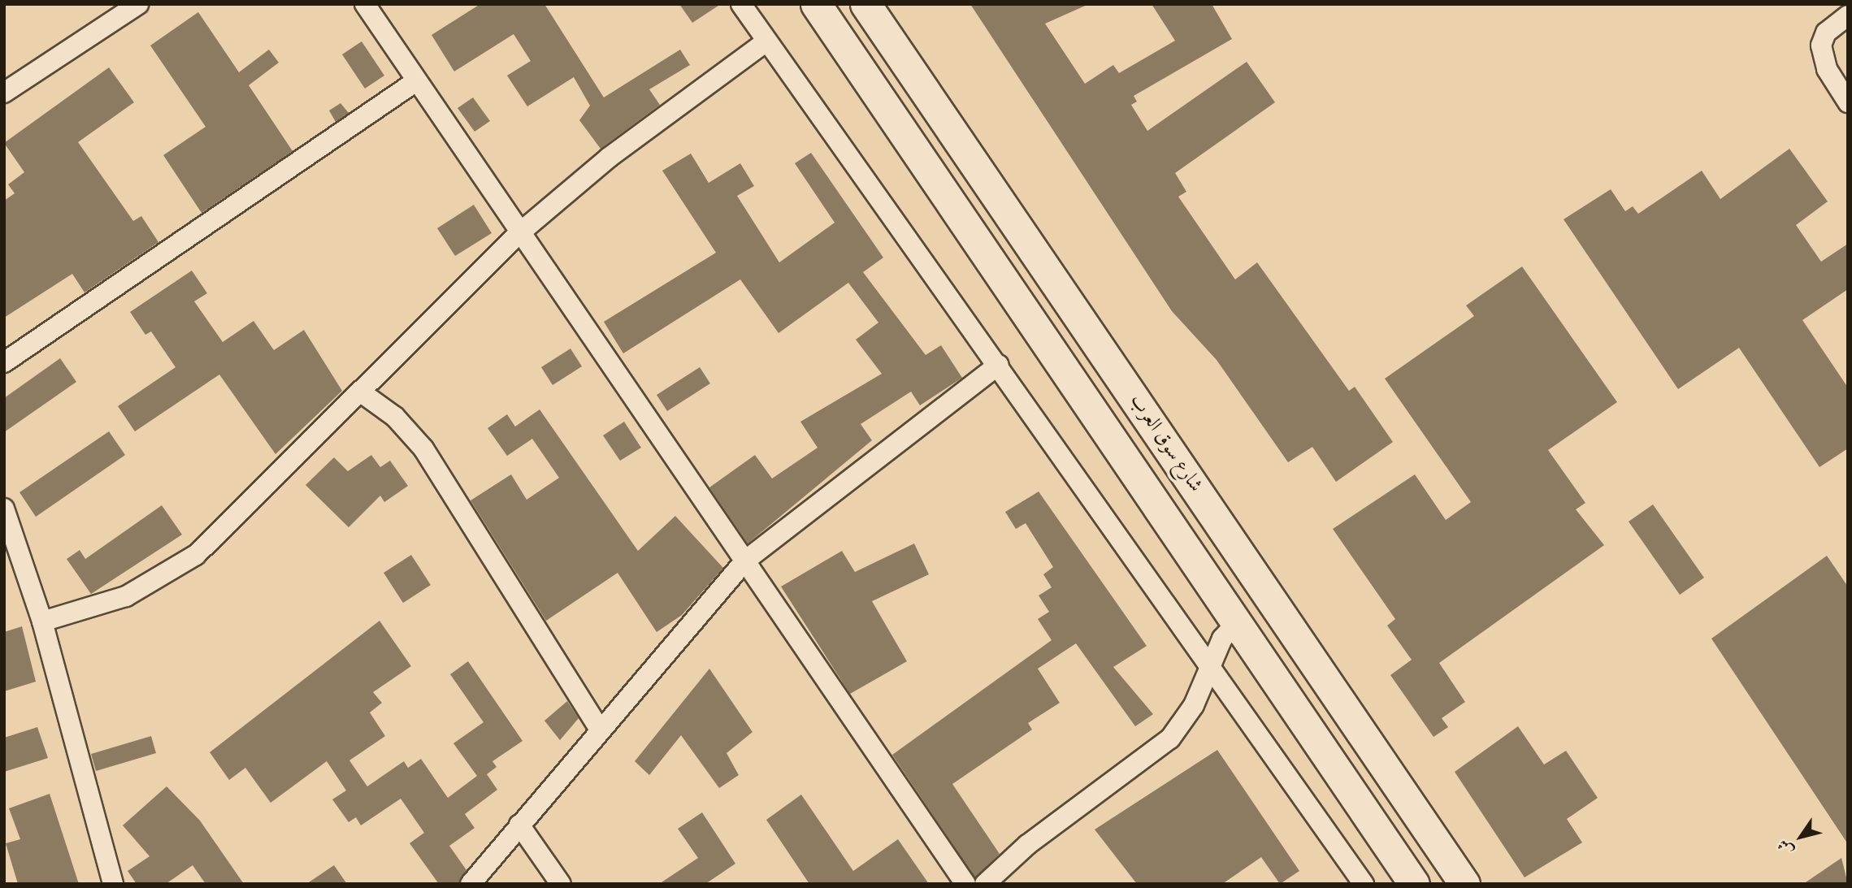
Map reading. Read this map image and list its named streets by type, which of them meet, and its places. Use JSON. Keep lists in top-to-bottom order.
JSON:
{
  "streets": {
    "main road": ["شارع سوق العرب"]
  },
  "north": "bottom left"
}
